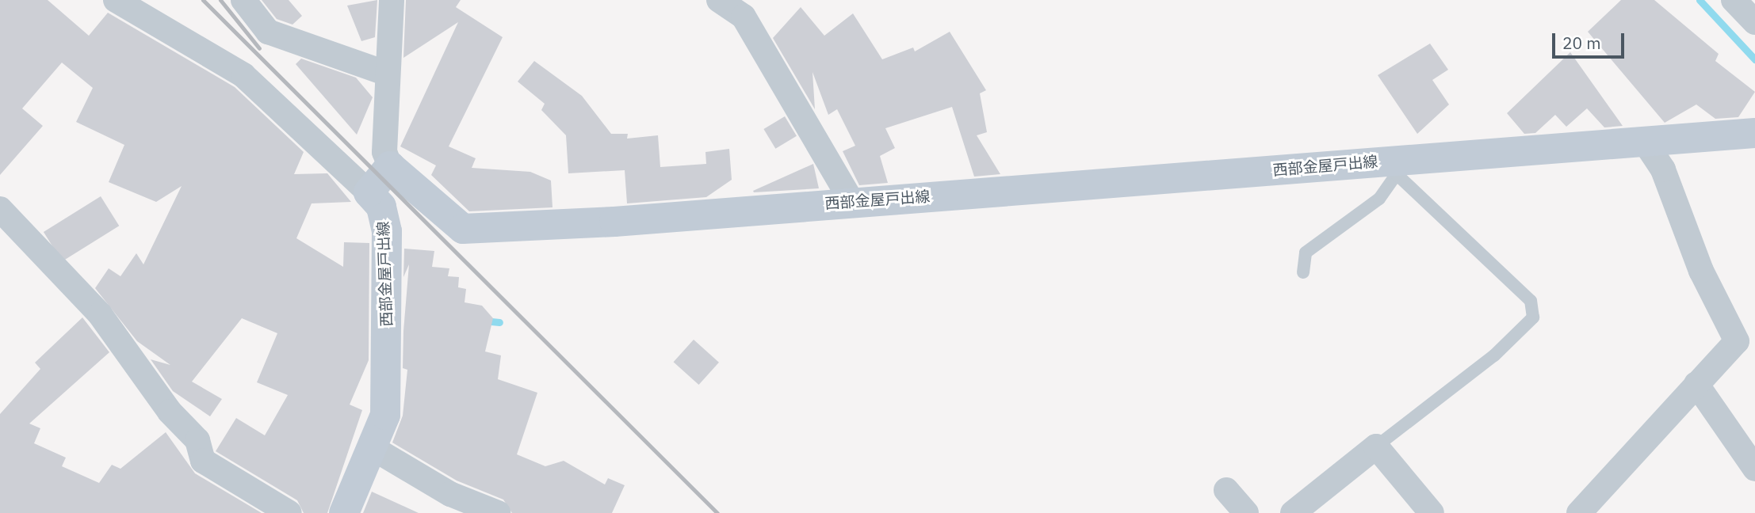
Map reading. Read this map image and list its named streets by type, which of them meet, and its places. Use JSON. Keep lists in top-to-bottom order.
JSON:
{
  "streets": {
    "main road": ["西部金屋戸出線"]
  },
  "scale_bar": "20 m"
}
